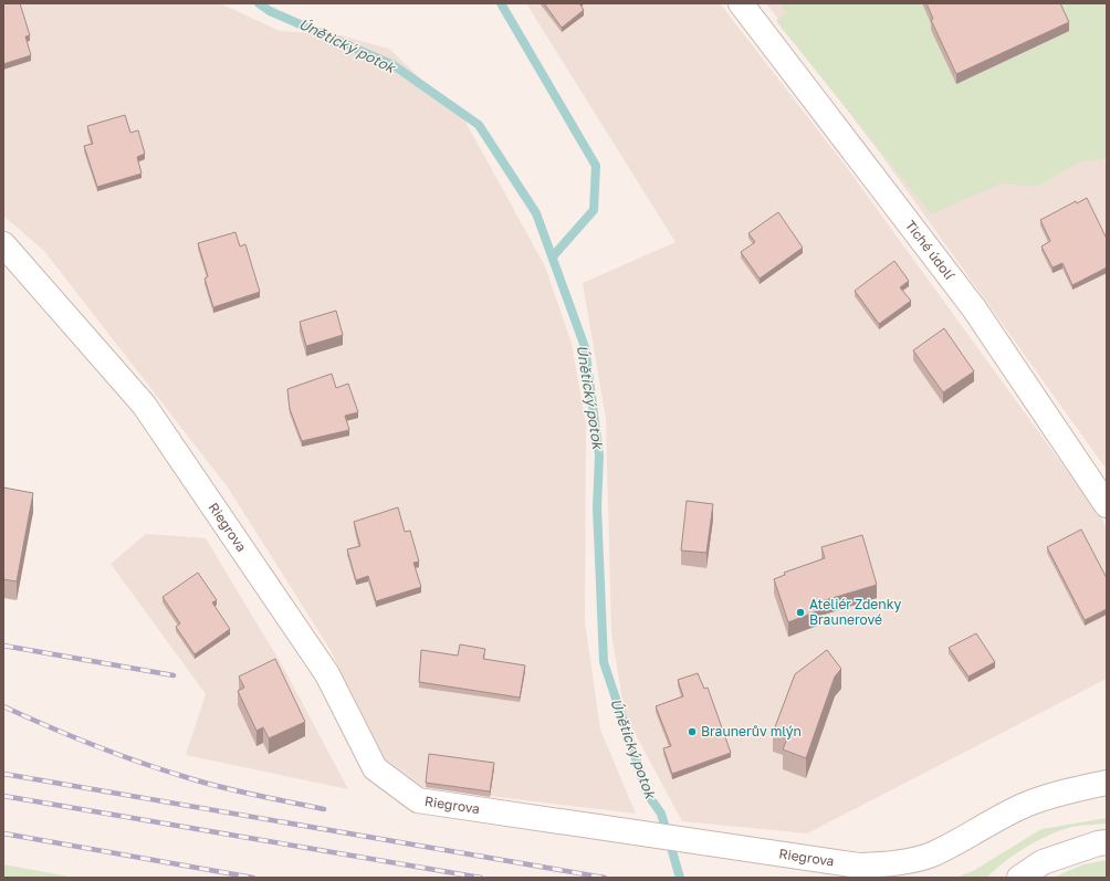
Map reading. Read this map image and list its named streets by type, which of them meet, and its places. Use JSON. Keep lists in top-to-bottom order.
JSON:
{
  "streets": {
    "street": ["Tiché údolí", "Riegrova"]
  },
  "water": ["Únětický potok"],
  "places": ["Ateliér Zdenky Braunerové", "Braunerův mlýn"]
}
